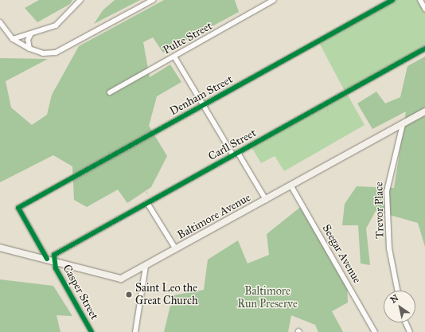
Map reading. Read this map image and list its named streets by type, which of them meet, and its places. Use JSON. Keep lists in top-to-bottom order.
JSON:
{
  "streets": {
    "street": [
      "Pulte Street",
      "Denham Street",
      "Carll Street",
      "Trevor Place",
      "Baltimore Avenue",
      "Seegar Avenue",
      "Casper Street"
    ]
  },
  "crossings": [
    ["Denham Street", "Casper Street"],
    ["Carll Street", "Baltimore Avenue"],
    ["Carll Street", "Casper Street"],
    ["Trevor Place", "Baltimore Avenue"],
    ["Baltimore Avenue", "Seegar Avenue"],
    ["Baltimore Avenue", "Casper Street"]
  ],
  "parks": ["Baltimore Run Preserve"],
  "places": ["Saint Leo the Great Church"],
  "north": "top left"
}
